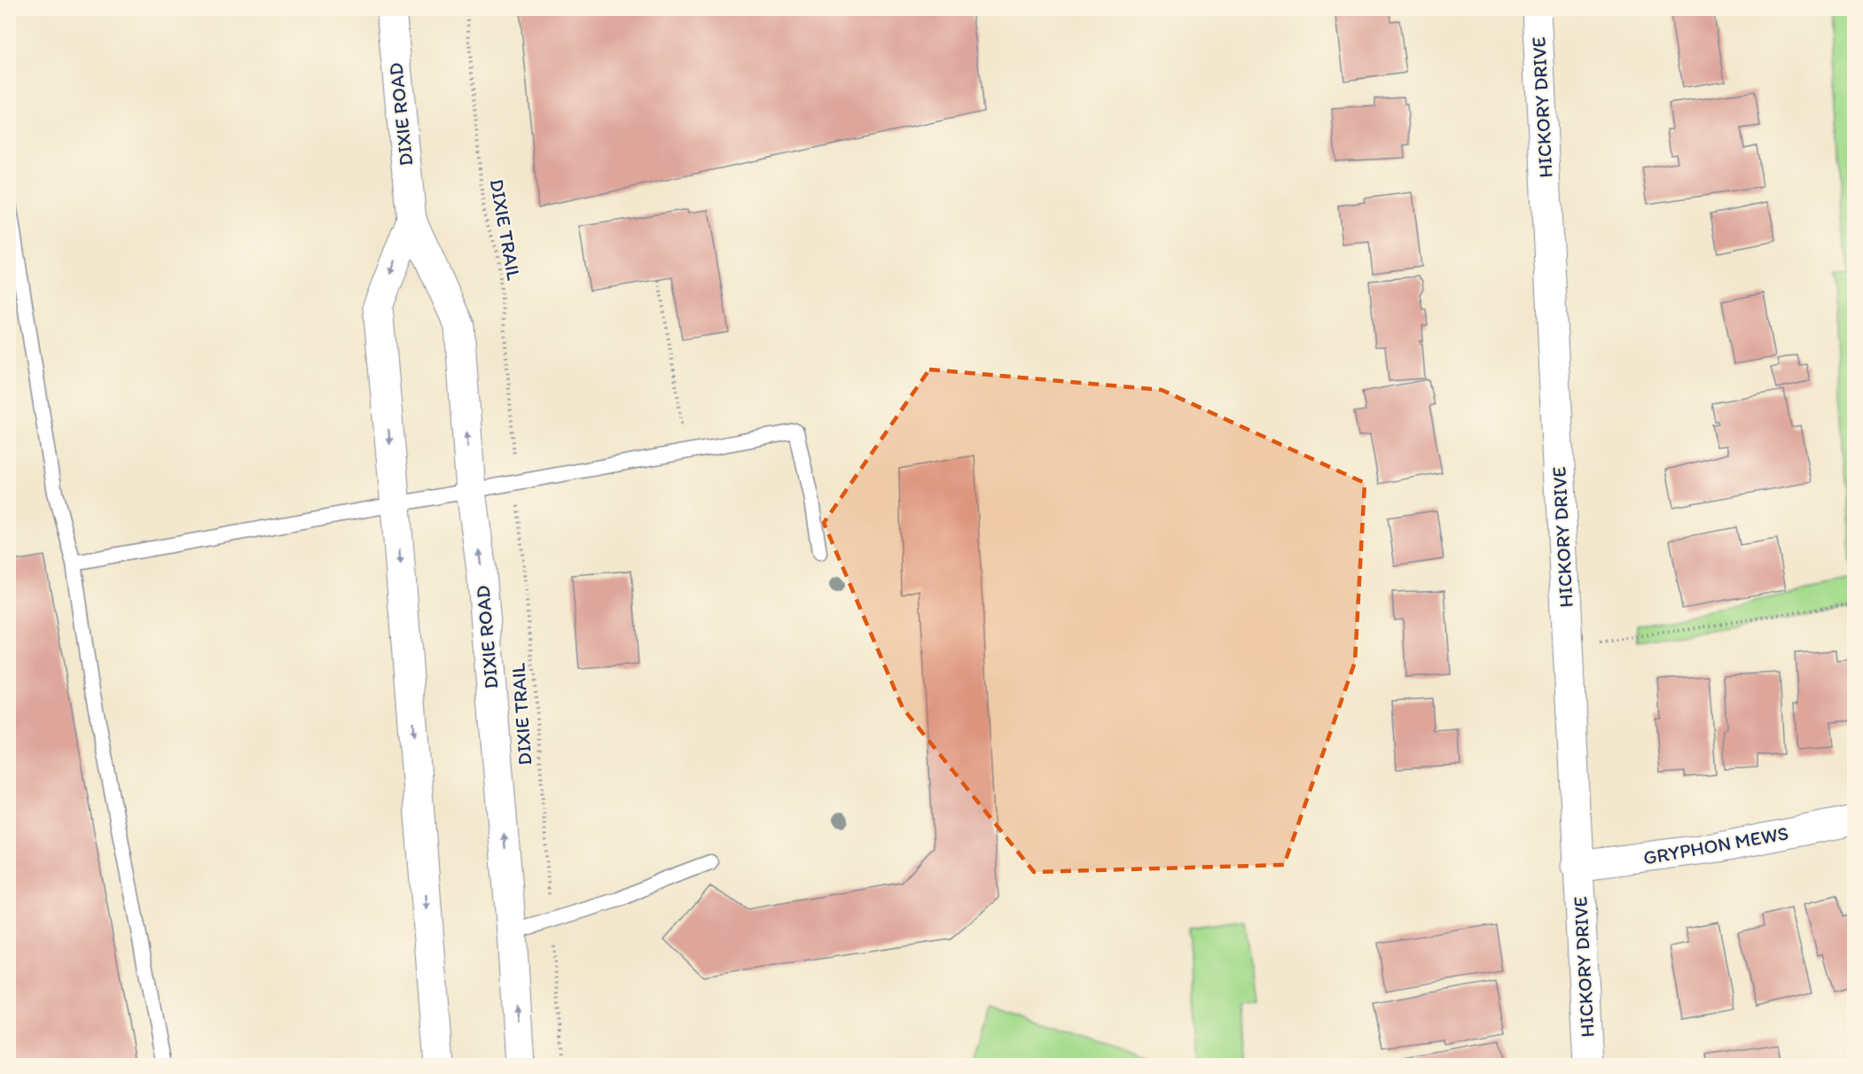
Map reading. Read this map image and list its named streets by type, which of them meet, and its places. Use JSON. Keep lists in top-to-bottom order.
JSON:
{
  "streets": {
    "main road": ["HICKORY DRIVE", "DIXIE ROAD", "GRYPHON MEWS"],
    "path": ["DIXIE TRAIL"]
  },
  "crossings": [
    ["HICKORY DRIVE", "GRYPHON MEWS"]
  ]
}
